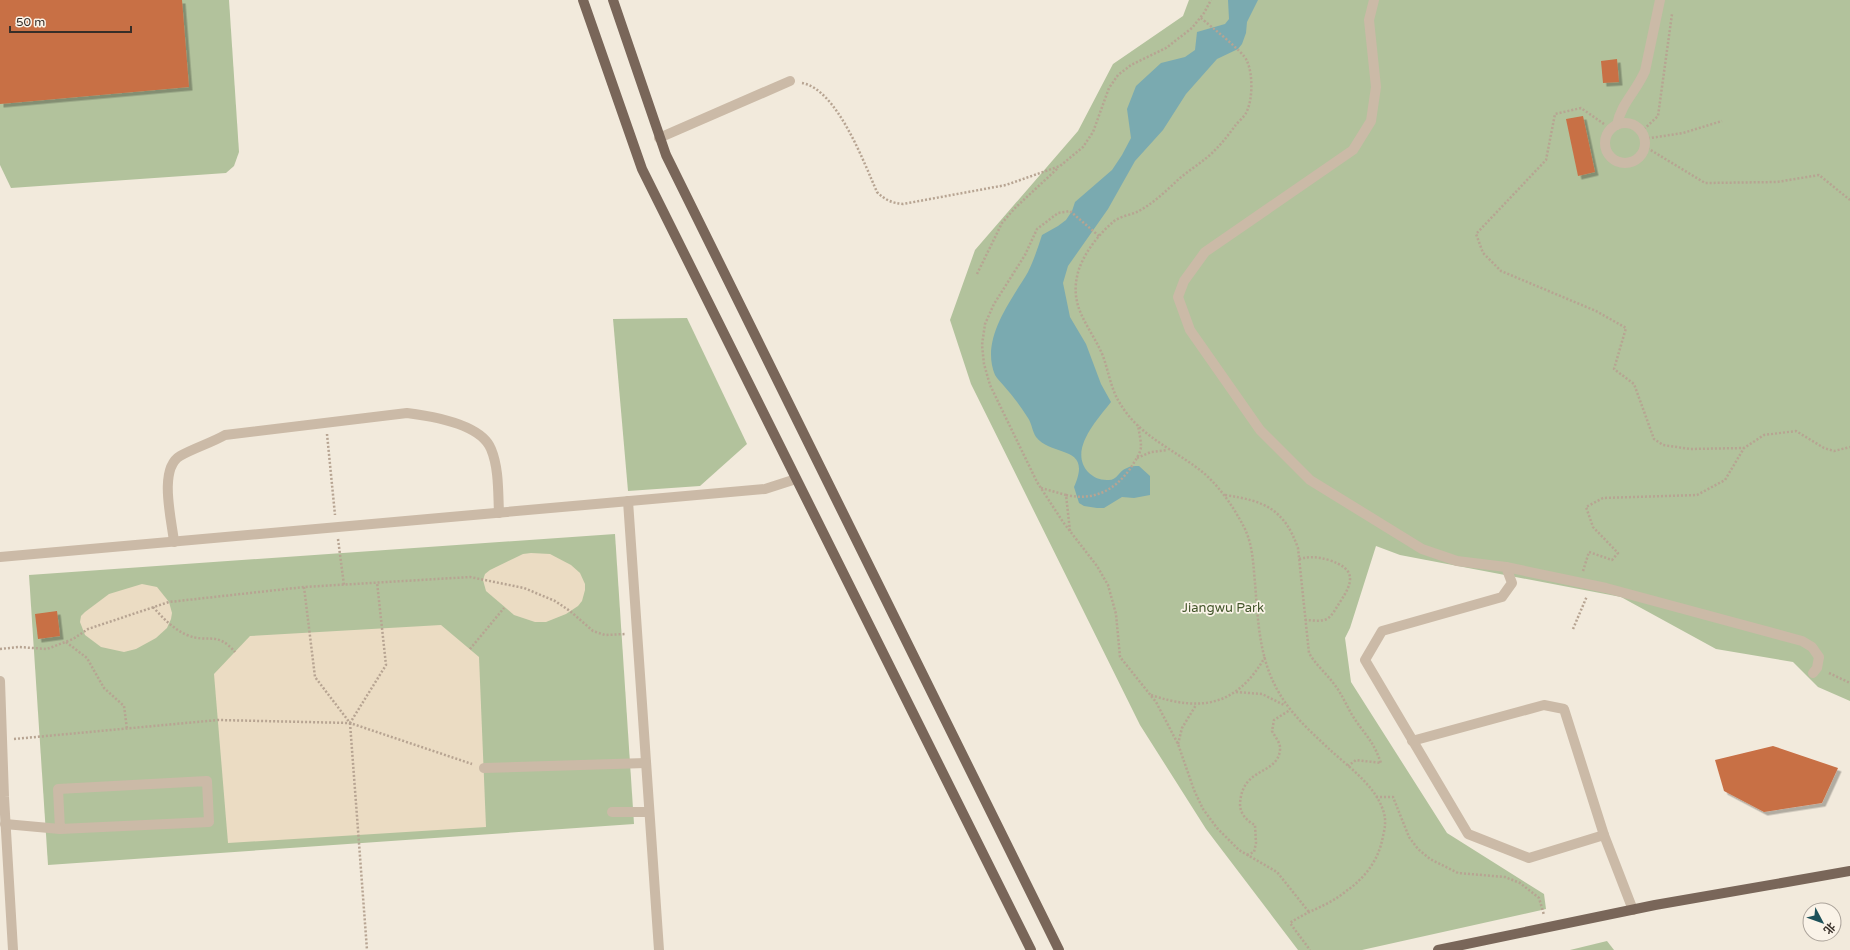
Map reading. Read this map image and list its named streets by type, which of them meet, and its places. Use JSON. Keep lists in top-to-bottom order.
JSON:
{
  "parks": ["Jiangwu Park"],
  "scale_bar": "50 m",
  "north": "bottom right"
}
